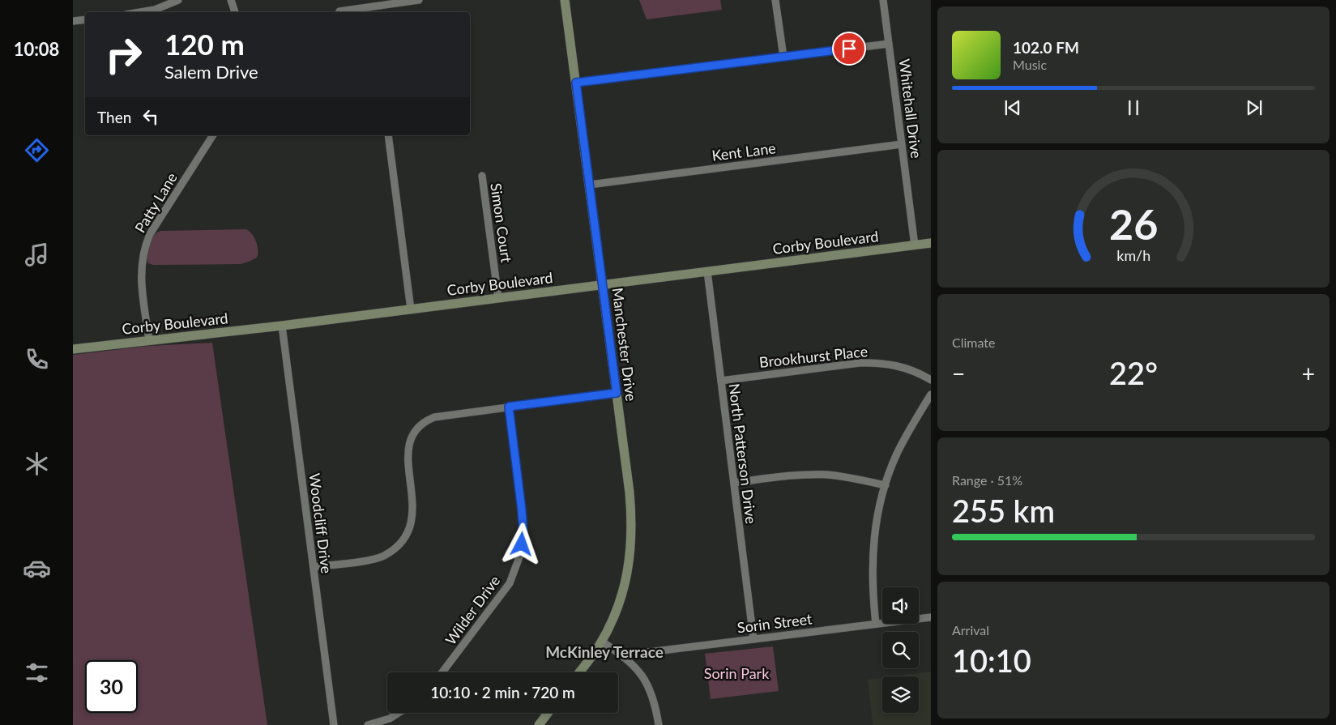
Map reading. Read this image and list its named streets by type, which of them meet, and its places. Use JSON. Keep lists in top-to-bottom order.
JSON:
{
  "streets": {
    "street": [
      "Whitehall Drive",
      "Kent Lane",
      "Patty Lane",
      "Simon Court",
      "Corby Boulevard",
      "Manchester Drive",
      "Brookhurst Place",
      "North Patterson Drive",
      "Woodcliff Drive",
      "Wilder Drive",
      "Sorin Street"
    ]
  },
  "crossings": [
    ["Whitehall Drive", "Kent Lane"],
    ["Whitehall Drive", "Corby Boulevard"],
    ["Kent Lane", "Manchester Drive"],
    ["Patty Lane", "Corby Boulevard"],
    ["Simon Court", "Corby Boulevard"],
    ["Corby Boulevard", "Manchester Drive"],
    ["Corby Boulevard", "North Patterson Drive"],
    ["Corby Boulevard", "Woodcliff Drive"],
    ["Brookhurst Place", "North Patterson Drive"],
    ["North Patterson Drive", "Sorin Street"]
  ],
  "districts": ["McKinley Terrace"],
  "parks": ["Sorin Park"],
  "page": {
    "tabs": "10:08",
    "turn": ["120 m", "Salem Drive"],
    "song": ["102.0 FM", "Music"],
    "then": "Then",
    "tile": [
      "Climate",
      ["Range · 51%", "255 km"],
      ["Arrival", "10:10"]
    ],
    "heat": ["−", "22°", "+"],
    "limit": "30",
    "trip": "10:10 · 2 min · 720 m",
    "gauge": ["26", "km/h"]
  }
}
